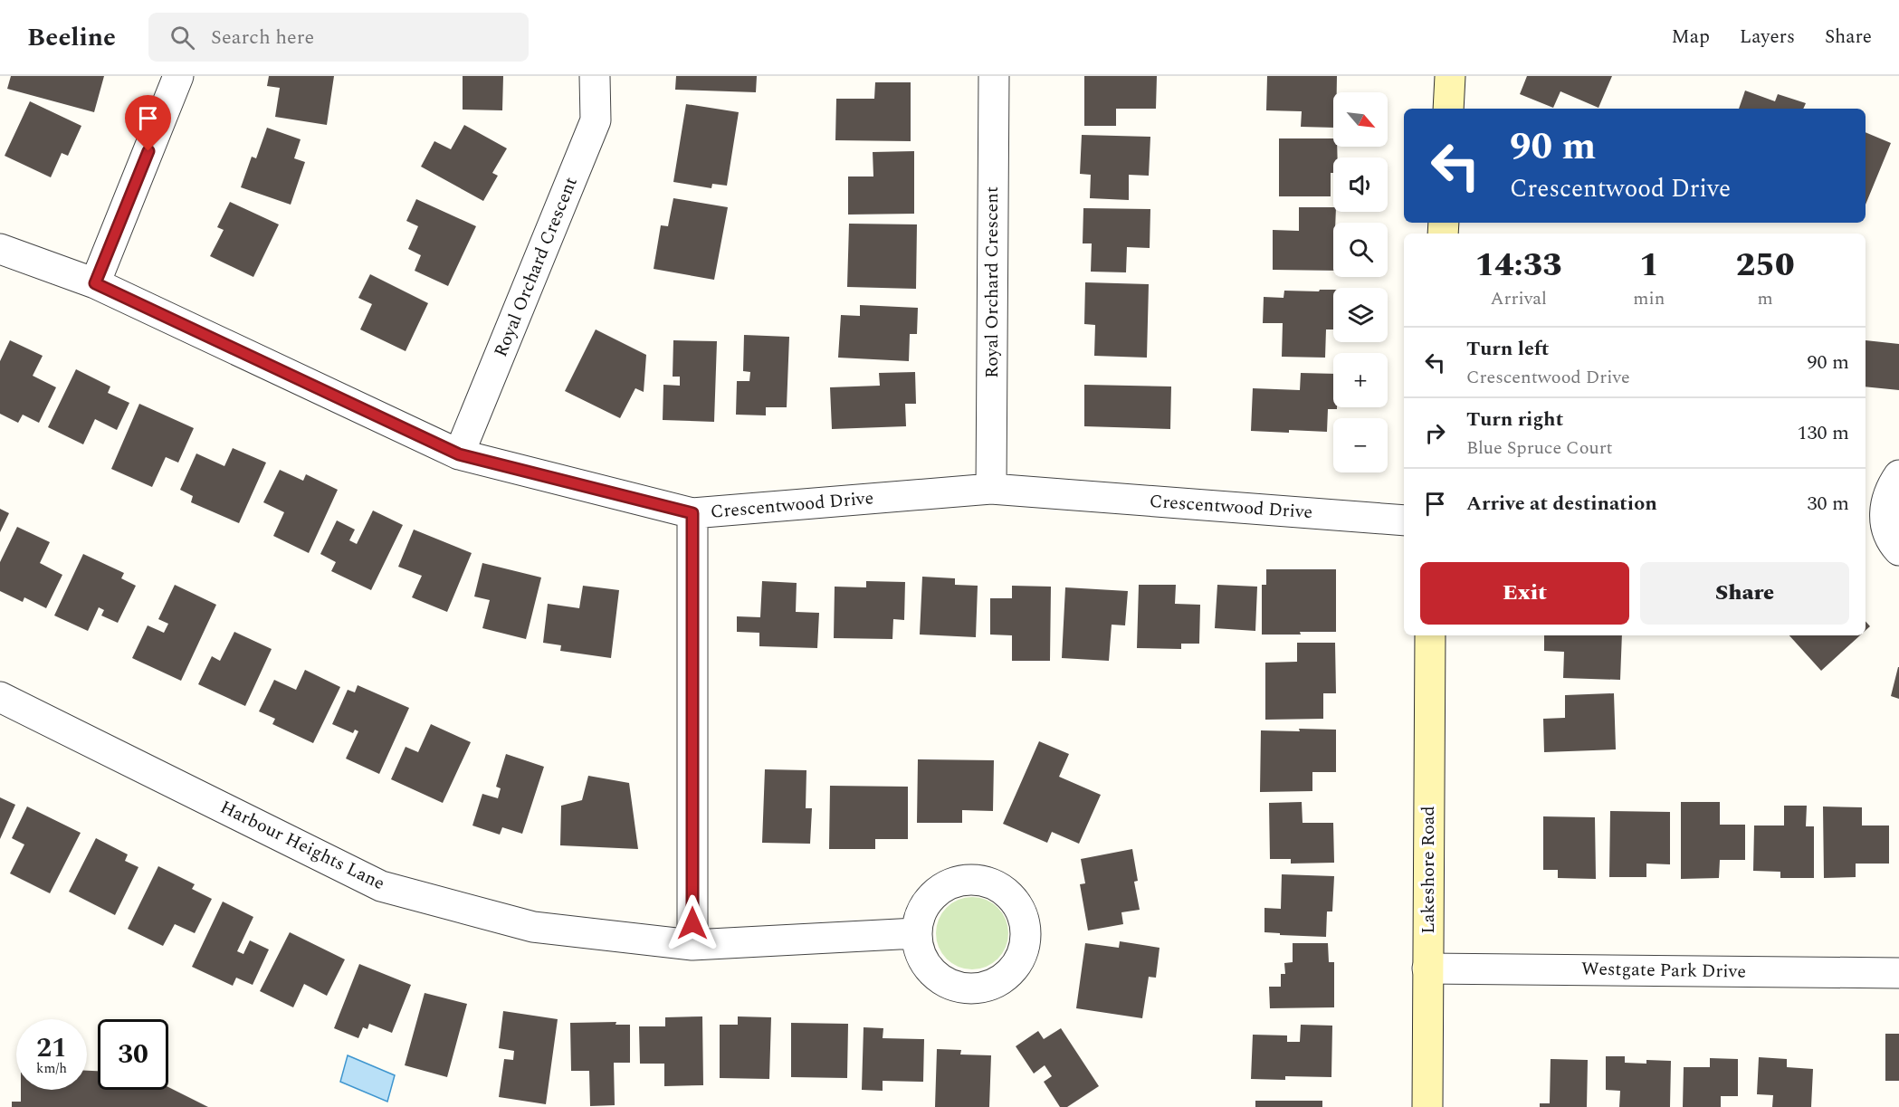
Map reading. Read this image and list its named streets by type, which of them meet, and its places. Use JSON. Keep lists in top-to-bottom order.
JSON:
{
  "streets": {
    "main road": ["Lakeshore Road"],
    "street": [
      "Royal Orchard Crescent",
      "Crescentwood Drive",
      "Harbour Heights Lane",
      "Westgate Park Drive"
    ]
  },
  "crossings": [
    ["Royal Orchard Crescent", "Crescentwood Drive"],
    ["Lakeshore Road", "Westgate Park Drive"]
  ],
  "north": "bottom right",
  "page": {
    "header": "Beeline",
    "search": "Search here",
    "nav": ["Map", "Layers", "Share"],
    "map_buttons": ["+", "−"],
    "turn": ["90 m", "Crescentwood Drive"],
    "eta": [
      "14:33",
      "Arrival",
      "1",
      "min",
      "250",
      "m"
    ],
    "list": [
      {
        "name": "Turn left",
        "note": "Crescentwood Drive",
        "value": "90 m"
      },
      {
        "name": "Turn right",
        "note": "Blue Spruce Court",
        "value": "130 m"
      },
      {
        "name": "Arrive at destination",
        "value": "30 m"
      }
    ],
    "buttons": ["Exit", "Share"],
    "speed": "21 km/h",
    "limit": "30"
  }
}
